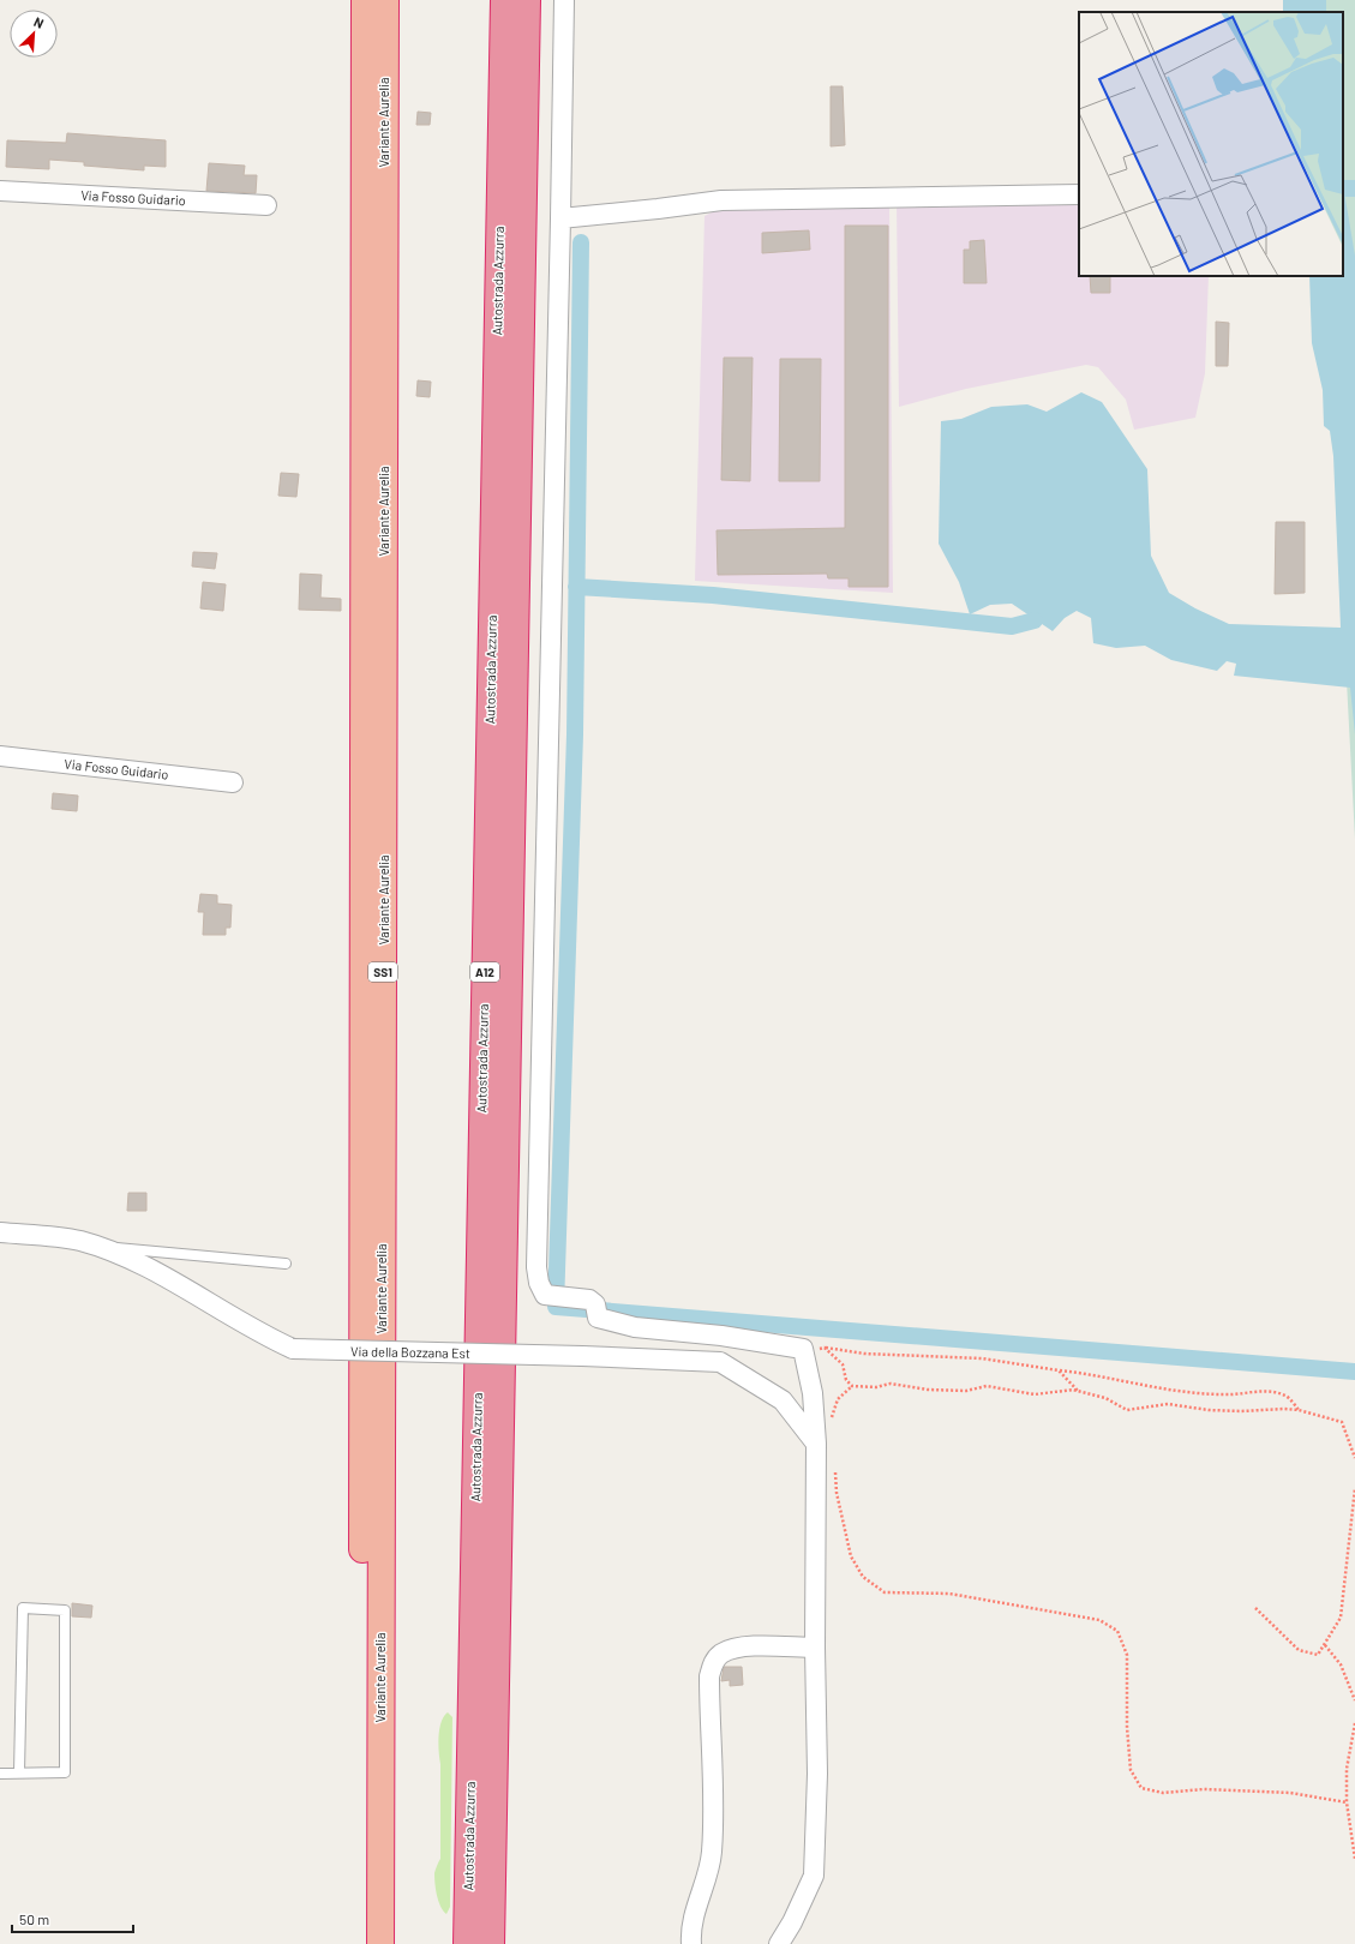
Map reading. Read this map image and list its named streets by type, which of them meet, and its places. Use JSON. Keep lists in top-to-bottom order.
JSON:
{
  "streets": {
    "highway": [
      "Variante Aurelia",
      "Autostrada Azzurra",
      "SS1",
      "A12"
    ],
    "street": ["Via Fosso Guidario", "Via della Bozzana Est"]
  },
  "scale_bar": "50 m",
  "north": "top right"
}
